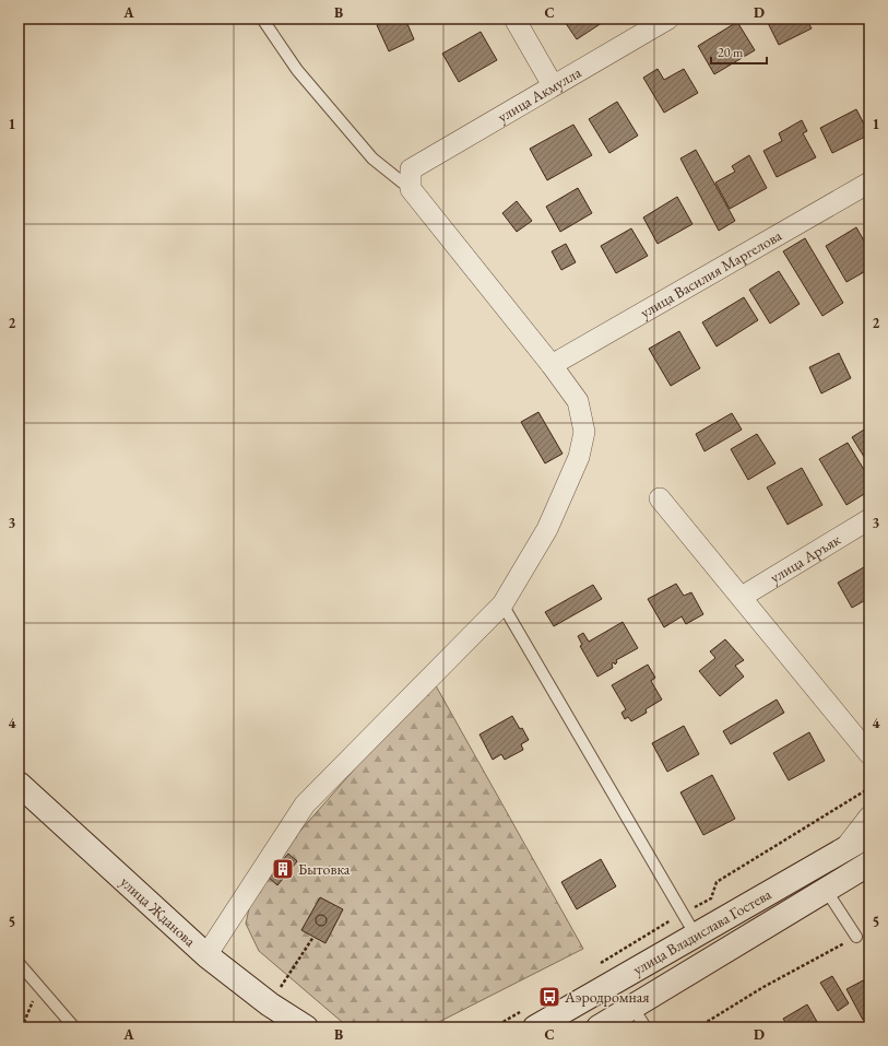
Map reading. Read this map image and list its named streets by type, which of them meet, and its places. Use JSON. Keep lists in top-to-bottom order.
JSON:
{
  "streets": {
    "main road": ["улица Жданова", "улица Владислава Гостева"],
    "street": ["улица Акмулла", "улица Василия Маргелова", "улица Аръяк"]
  },
  "places": {
    "building": ["Бытовка"],
    "bus stop": ["Аэродромная"]
  },
  "scale_bar": "20 m",
  "grid": {
    "columns": [
      "A",
      "B",
      "C",
      "D"
    ],
    "rows": [
      "1",
      "2",
      "3",
      "4",
      "5"
    ]
  }
}
